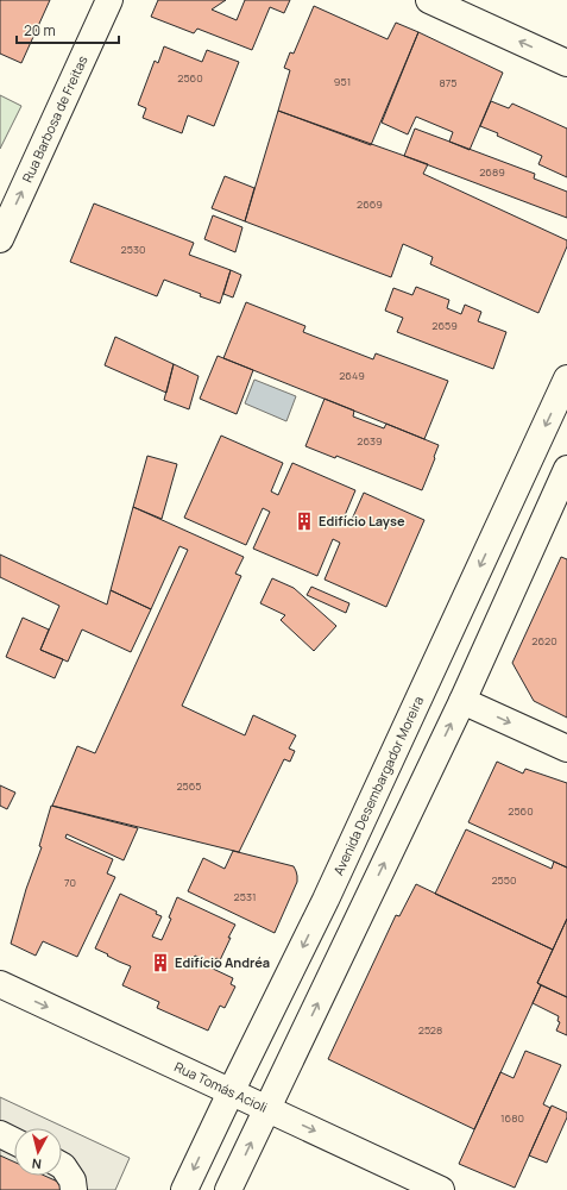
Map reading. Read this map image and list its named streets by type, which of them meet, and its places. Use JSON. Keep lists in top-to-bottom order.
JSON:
{
  "streets": {
    "main road": ["Rua Barbosa de Freitas", "Avenida Desembargador Moreira", "Rua Tomás Acioli"]
  },
  "crossings": [
    ["Avenida Desembargador Moreira", "Rua Tomás Acioli"]
  ],
  "one_way": ["Rua Barbosa de Freitas", "Rua Tomás Acioli"],
  "places": {
    "building": ["Edifício Layse", "Edifício Andréa"]
  },
  "house_numbers": [
    "2560",
    "951",
    "875",
    "2689",
    "2669",
    "2530",
    "2659",
    "2649",
    "2639",
    "2620",
    "2565",
    "2560",
    "2550",
    "70",
    "2531",
    "2528",
    "1680"
  ],
  "scale_bar": "20 m",
  "north": "bottom"
}
